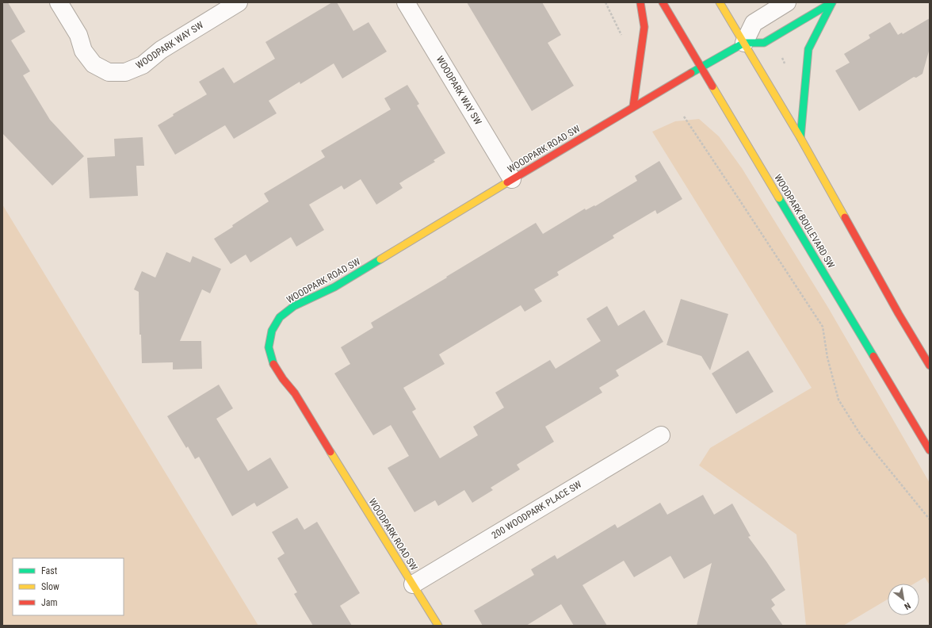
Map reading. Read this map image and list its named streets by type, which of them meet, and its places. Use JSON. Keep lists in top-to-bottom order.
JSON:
{
  "streets": {
    "street": [
      "WOODPARK WAY SW",
      "WOODPARK ROAD SW",
      "WOODPARK BOULEVARD SW",
      "200 WOODPARK PLACE SW"
    ]
  },
  "crossings": [
    ["WOODPARK WAY SW", "WOODPARK ROAD SW"],
    ["WOODPARK ROAD SW", "WOODPARK BOULEVARD SW"],
    ["WOODPARK ROAD SW", "200 WOODPARK PLACE SW"]
  ],
  "legend": ["Fast", "Slow", "Jam"],
  "north": "bottom right"
}
